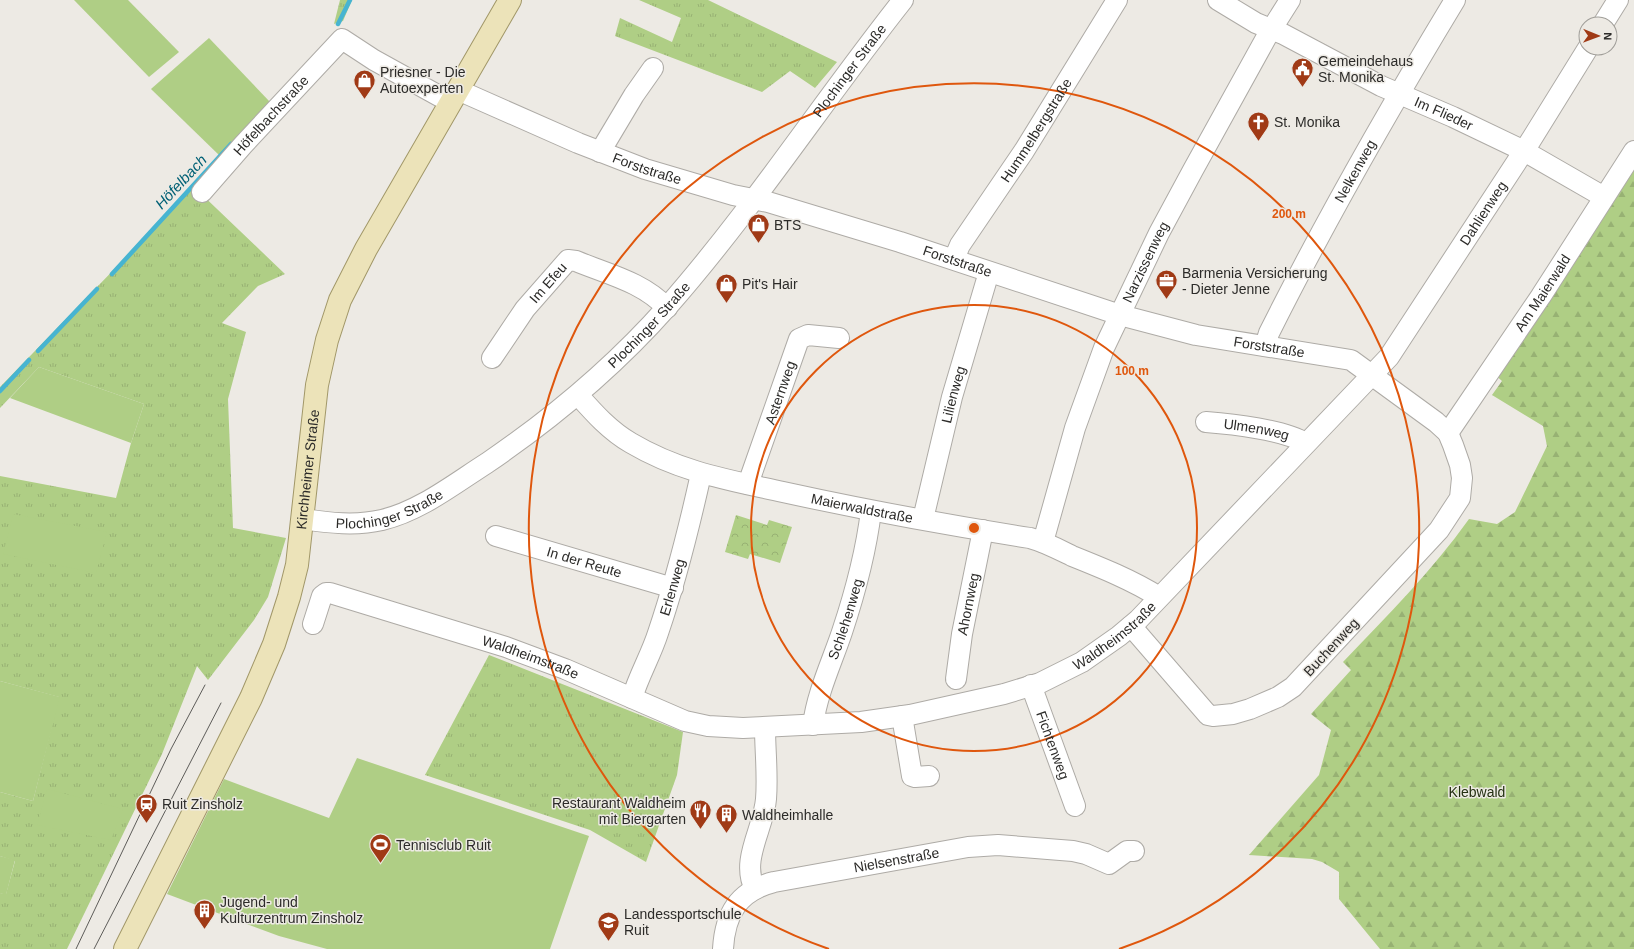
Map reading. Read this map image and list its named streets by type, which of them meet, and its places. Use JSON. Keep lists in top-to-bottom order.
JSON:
{
  "streets": {
    "main road": ["Kirchheimer Straße"],
    "street": [
      "Plochinger Straße",
      "Im Flieder",
      "Höfelbachstraße",
      "Hummelbergstraße",
      "Forststraße",
      "Nelkenweg",
      "Dahlienweg",
      "Narzissenweg",
      "Im Efeu",
      "Am Maierwald",
      "Asternweg",
      "Lilienweg",
      "Ulmenweg",
      "Maierwaldstraße",
      "In der Reute",
      "Erlenweg",
      "Ahornweg",
      "Schlehenweg",
      "Waldheimstraße",
      "Buchenweg",
      "Fichtenweg",
      "Nielsenstraße"
    ]
  },
  "crossings": [
    ["Plochinger Straße", "Forststraße"],
    ["Plochinger Straße", "Im Efeu"],
    ["Plochinger Straße", "Kirchheimer Straße"],
    ["Plochinger Straße", "Maierwaldstraße"],
    ["Im Flieder", "Nelkenweg"],
    ["Im Flieder", "Dahlienweg"],
    ["Im Flieder", "Narzissenweg"],
    ["Im Flieder", "Am Maierwald"],
    ["Höfelbachstraße", "Forststraße"],
    ["Hummelbergstraße", "Forststraße"],
    ["Forststraße", "Nelkenweg"],
    ["Forststraße", "Dahlienweg"],
    ["Forststraße", "Narzissenweg"],
    ["Forststraße", "Am Maierwald"],
    ["Forststraße", "Lilienweg"],
    ["Forststraße", "Kirchheimer Straße"],
    ["Forststraße", "Waldheimstraße"],
    ["Forststraße", "Buchenweg"],
    ["Dahlienweg", "Waldheimstraße"],
    ["Narzissenweg", "Maierwaldstraße"],
    ["Am Maierwald", "Buchenweg"],
    ["Asternweg", "Maierwaldstraße"],
    ["Lilienweg", "Maierwaldstraße"],
    ["Ulmenweg", "Waldheimstraße"],
    ["Maierwaldstraße", "Erlenweg"],
    ["Maierwaldstraße", "Ahornweg"],
    ["Maierwaldstraße", "Schlehenweg"],
    ["Maierwaldstraße", "Waldheimstraße"],
    ["In der Reute", "Erlenweg"],
    ["Erlenweg", "Waldheimstraße"],
    ["Schlehenweg", "Waldheimstraße"],
    ["Waldheimstraße", "Buchenweg"],
    ["Waldheimstraße", "Fichtenweg"]
  ],
  "water": ["Höfelbach"],
  "parks": ["Klebwald"],
  "places": {
    "public building": ["Gemeindehaus St. Monika"],
    "shop": ["Priesner - Die Autoexperten", "BTS", "Pit's Hair"],
    "church": ["St. Monika"],
    "office": ["Barmenia Versicherung - Dieter Jenne"],
    "station": ["Ruit Zinsholz"],
    "restaurant": ["Restaurant Waldheim mit Biergarten"],
    "building": ["Waldheimhalle", "Jugend- und Kulturzentrum Zinsholz"],
    "sports": ["Tennisclub Ruit"],
    "school or university": ["Landessportschule Ruit"]
  },
  "north": "right",
  "rings": ["200 m", "100 m"]
}
